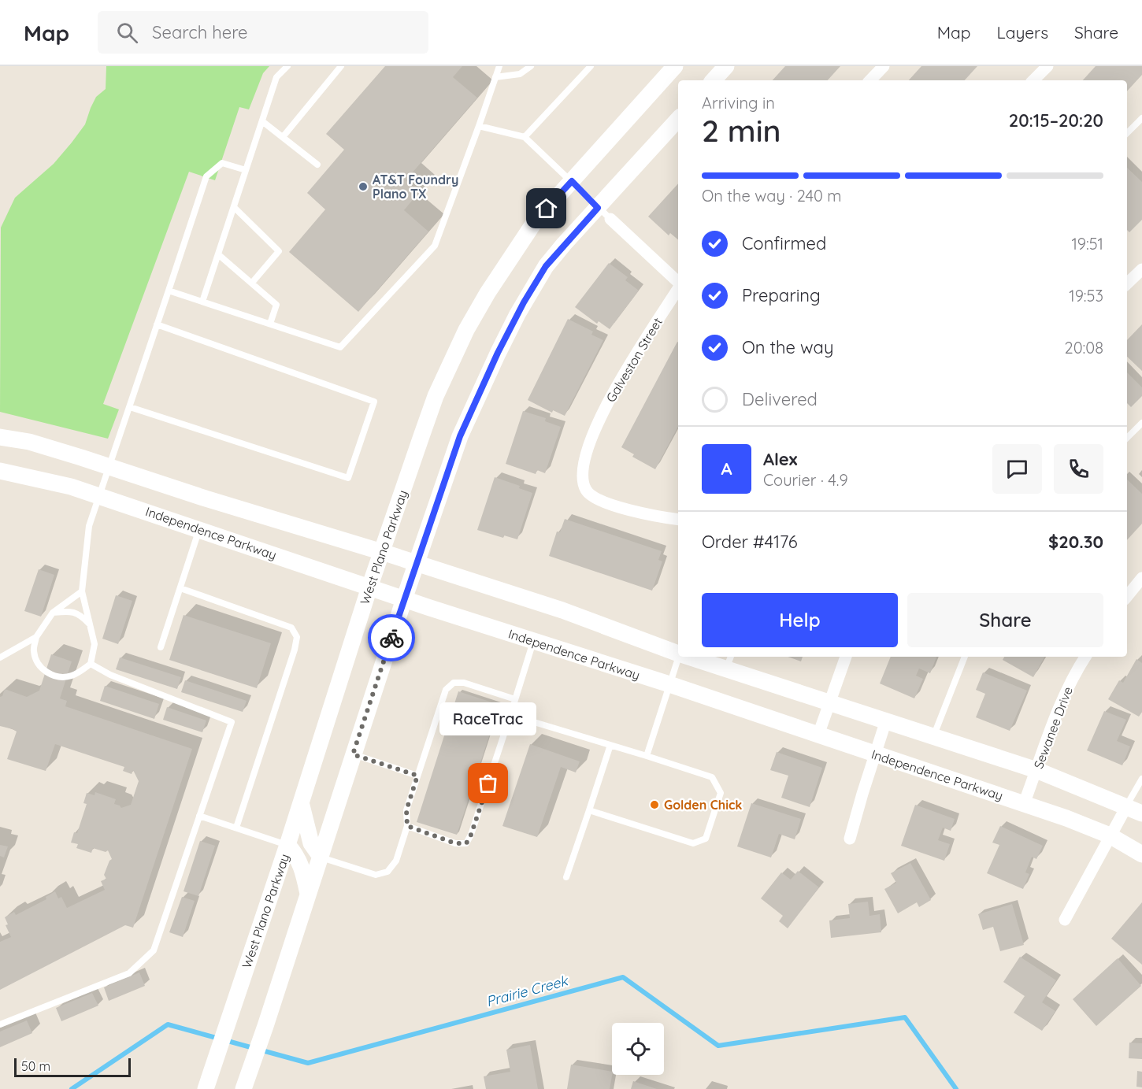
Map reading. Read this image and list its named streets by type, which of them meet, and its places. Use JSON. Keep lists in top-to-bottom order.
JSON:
{
  "streets": {
    "main road": ["Independence Parkway", "West Plano Parkway"],
    "street": ["Galveston Street", "Sewanee Drive"]
  },
  "crossings": [
    ["Independence Parkway", "West Plano Parkway"],
    ["Independence Parkway", "Sewanee Drive"]
  ],
  "water": ["Prairie Creek"],
  "places": ["AT&T Foundry Plano TX", "RaceTrac", "Golden Chick"],
  "scale_bar": "50 m",
  "page": {
    "header": "Map",
    "search": "Search here",
    "nav": ["Map", "Layers", "Share"],
    "heading": ["2 min", "Arriving in", "20:15–20:20"],
    "panel": [
      "Alex",
      "Courier · 4.9",
      "Order #4176",
      "$20.30"
    ],
    "bar": "On the way · 240 m",
    "list": [
      ["Confirmed", "19:51"],
      ["Preparing", "19:53"],
      ["On the way", "20:08"],
      "Delivered"
    ],
    "round": "A",
    "buttons": ["Help", "Share"],
    "bubble": "RaceTrac",
    "scale": "50 m"
  }
}
